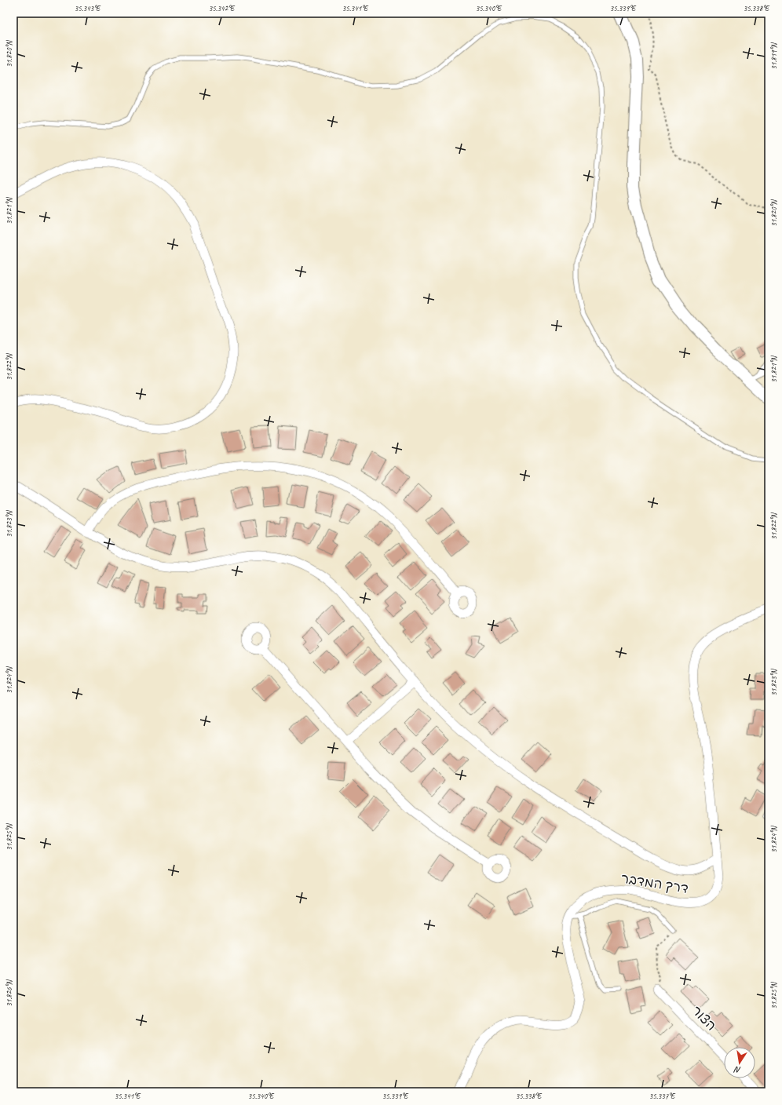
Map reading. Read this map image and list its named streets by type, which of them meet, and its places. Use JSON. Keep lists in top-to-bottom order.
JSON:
{
  "streets": {
    "street": ["דרך המדבר", "הצור"]
  },
  "north": "bottom",
  "coordinates": [
    "35.343°E",
    "35.342°E",
    "35.341°E",
    "35.340°E",
    "35.339°E",
    "35.338°E",
    "31.820°N",
    "31.819°N",
    "31.821°N",
    "31.822°N",
    "31.823°N",
    "31.824°N",
    "31.825°N",
    "31.826°N",
    "35.337°E"
  ]
}
